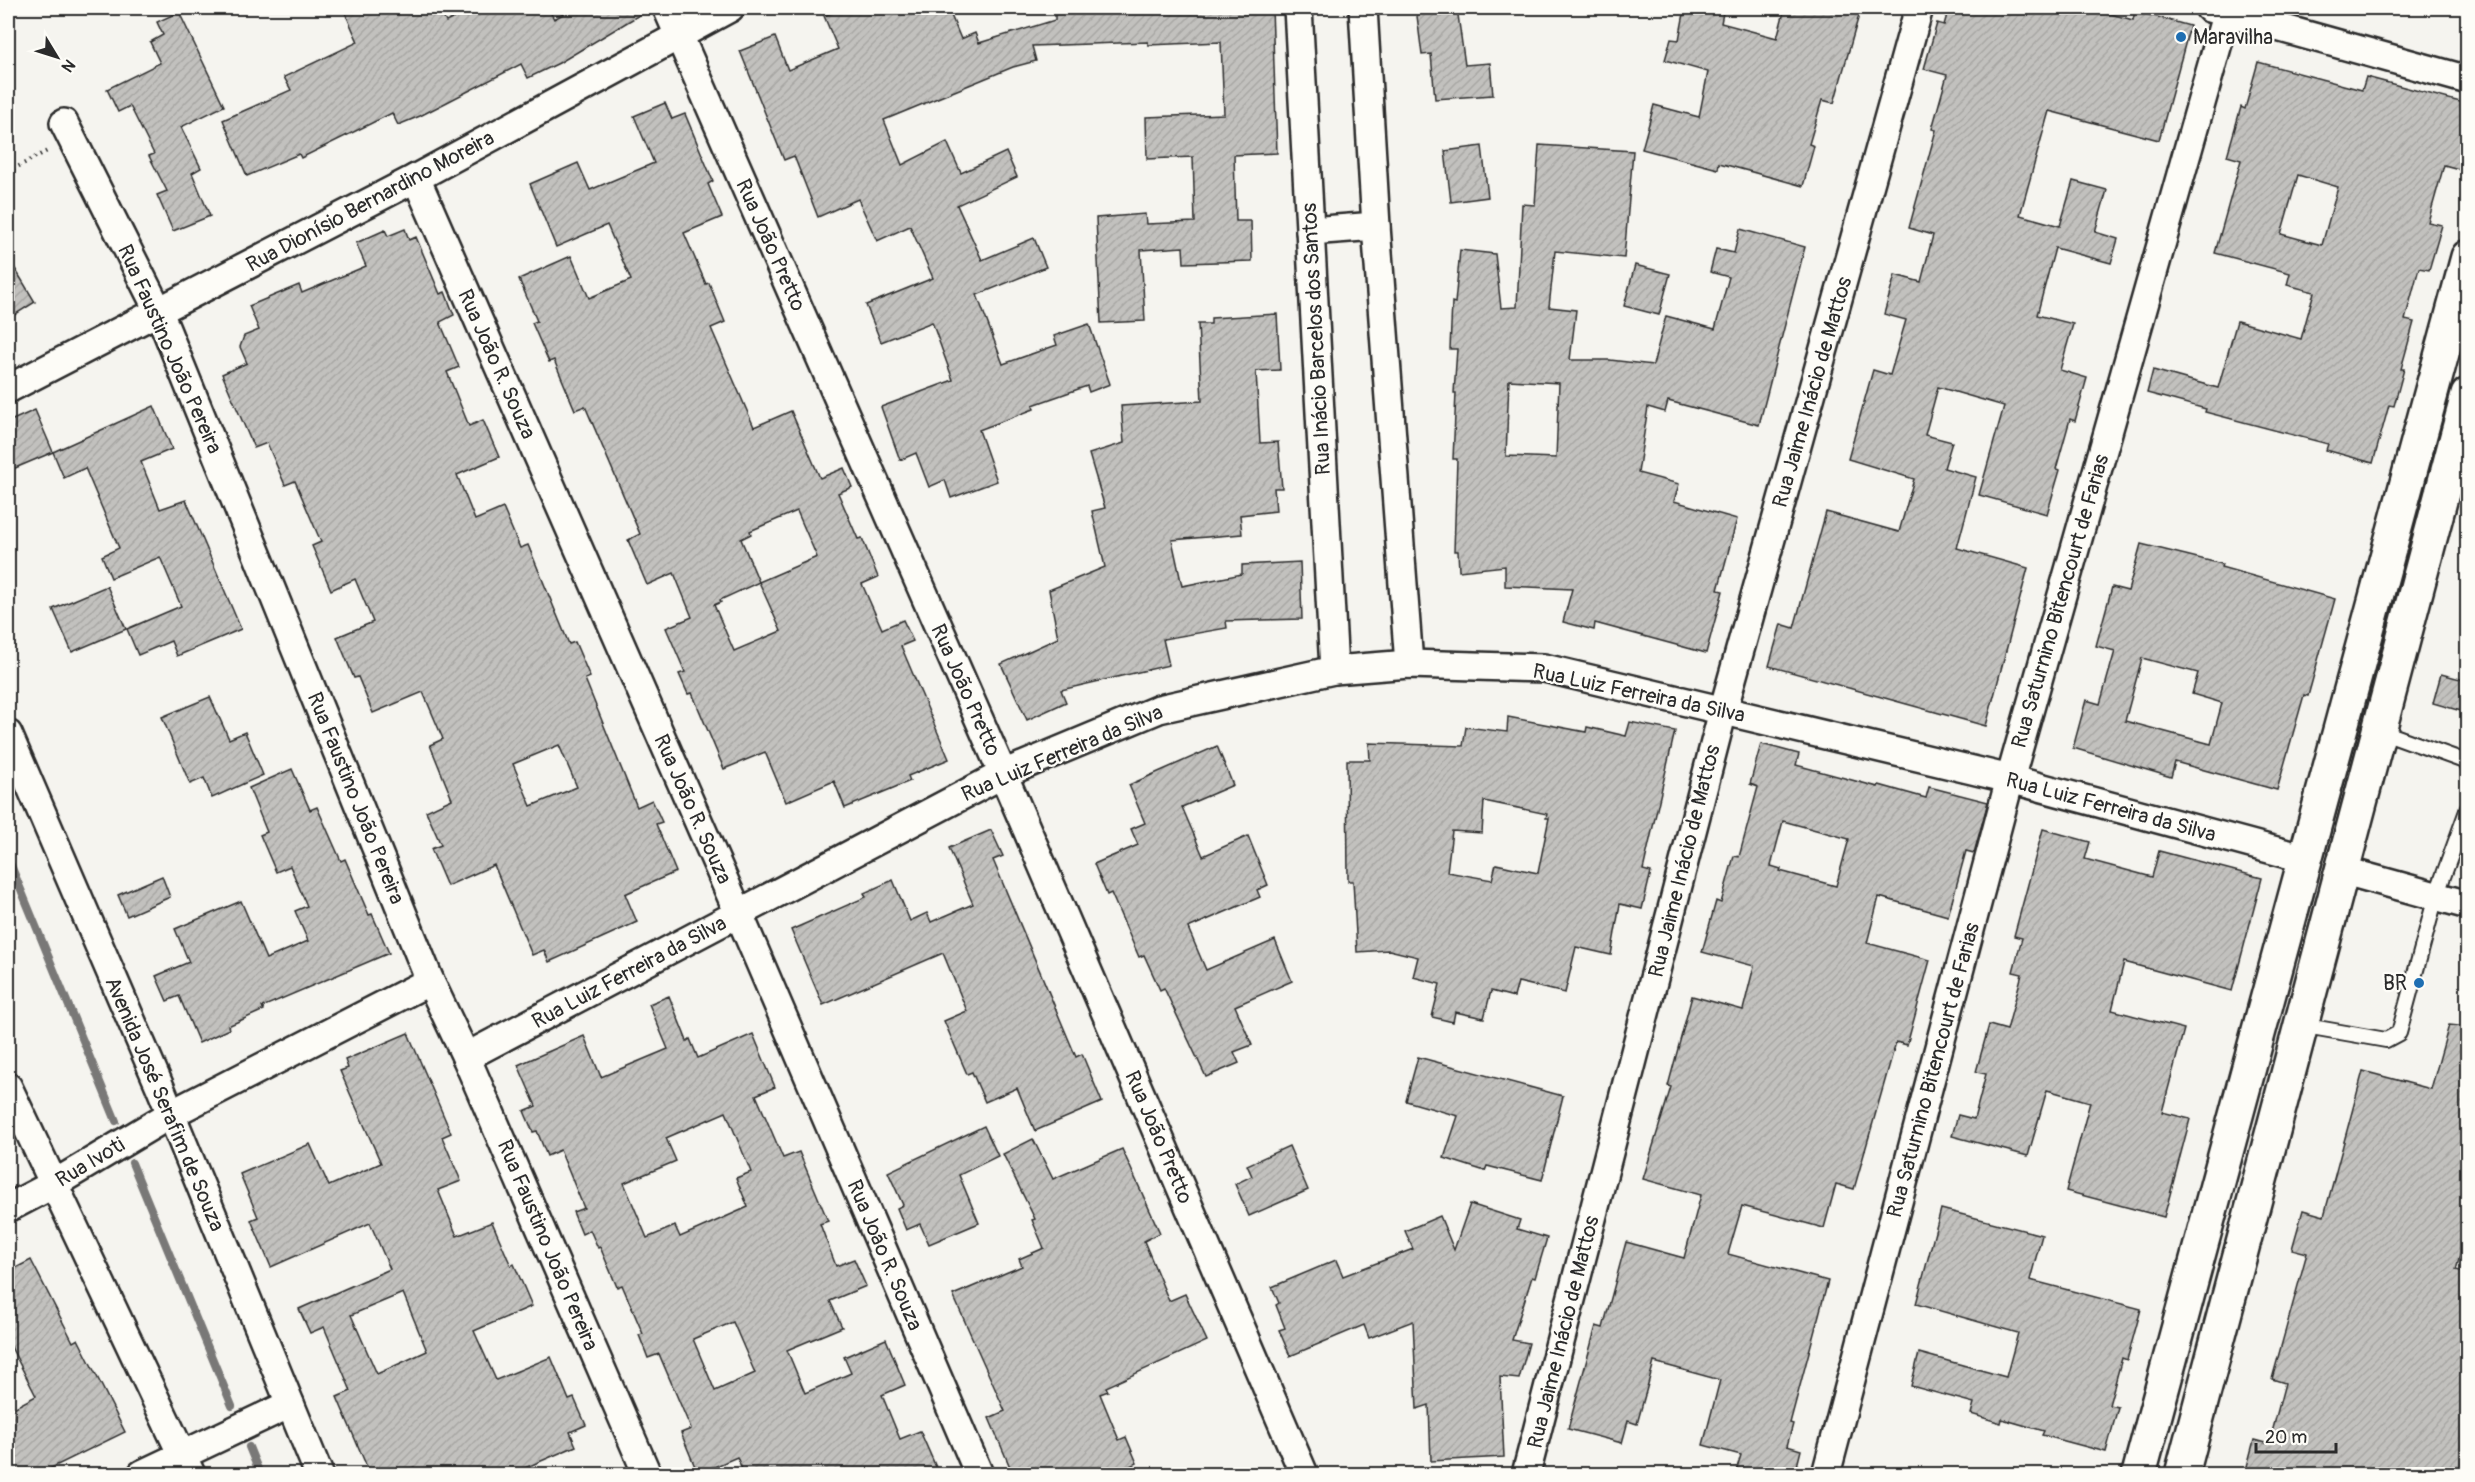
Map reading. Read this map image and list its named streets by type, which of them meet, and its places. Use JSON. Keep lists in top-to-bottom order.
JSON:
{
  "streets": {
    "street": [
      "Rua Dionísio Bernardino Moreira",
      "Rua João Pretto",
      "Rua Inácio Barcelos dos Santos",
      "Rua Faustino João Pereira",
      "Rua João R. Souza",
      "Rua Jaime Inácio de Mattos",
      "Rua Saturnino Bitencourt de Farias",
      "Rua Luiz Ferreira da Silva",
      "Avenida José Serafim de Souza",
      "Rua Ivoti"
    ]
  },
  "crossings": [
    ["Rua Dionísio Bernardino Moreira", "Rua João Pretto"],
    ["Rua Dionísio Bernardino Moreira", "Rua Faustino João Pereira"],
    ["Rua Dionísio Bernardino Moreira", "Rua João R. Souza"],
    ["Rua João Pretto", "Rua Luiz Ferreira da Silva"],
    ["Rua Inácio Barcelos dos Santos", "Rua Luiz Ferreira da Silva"],
    ["Rua Faustino João Pereira", "Rua Luiz Ferreira da Silva"],
    ["Rua João R. Souza", "Rua Luiz Ferreira da Silva"],
    ["Rua Jaime Inácio de Mattos", "Rua Luiz Ferreira da Silva"],
    ["Rua Saturnino Bitencourt de Farias", "Rua Luiz Ferreira da Silva"],
    ["Avenida José Serafim de Souza", "Rua Ivoti"]
  ],
  "places": ["Maravilha", "BR"],
  "scale_bar": "20 m",
  "north": "bottom right"
}
